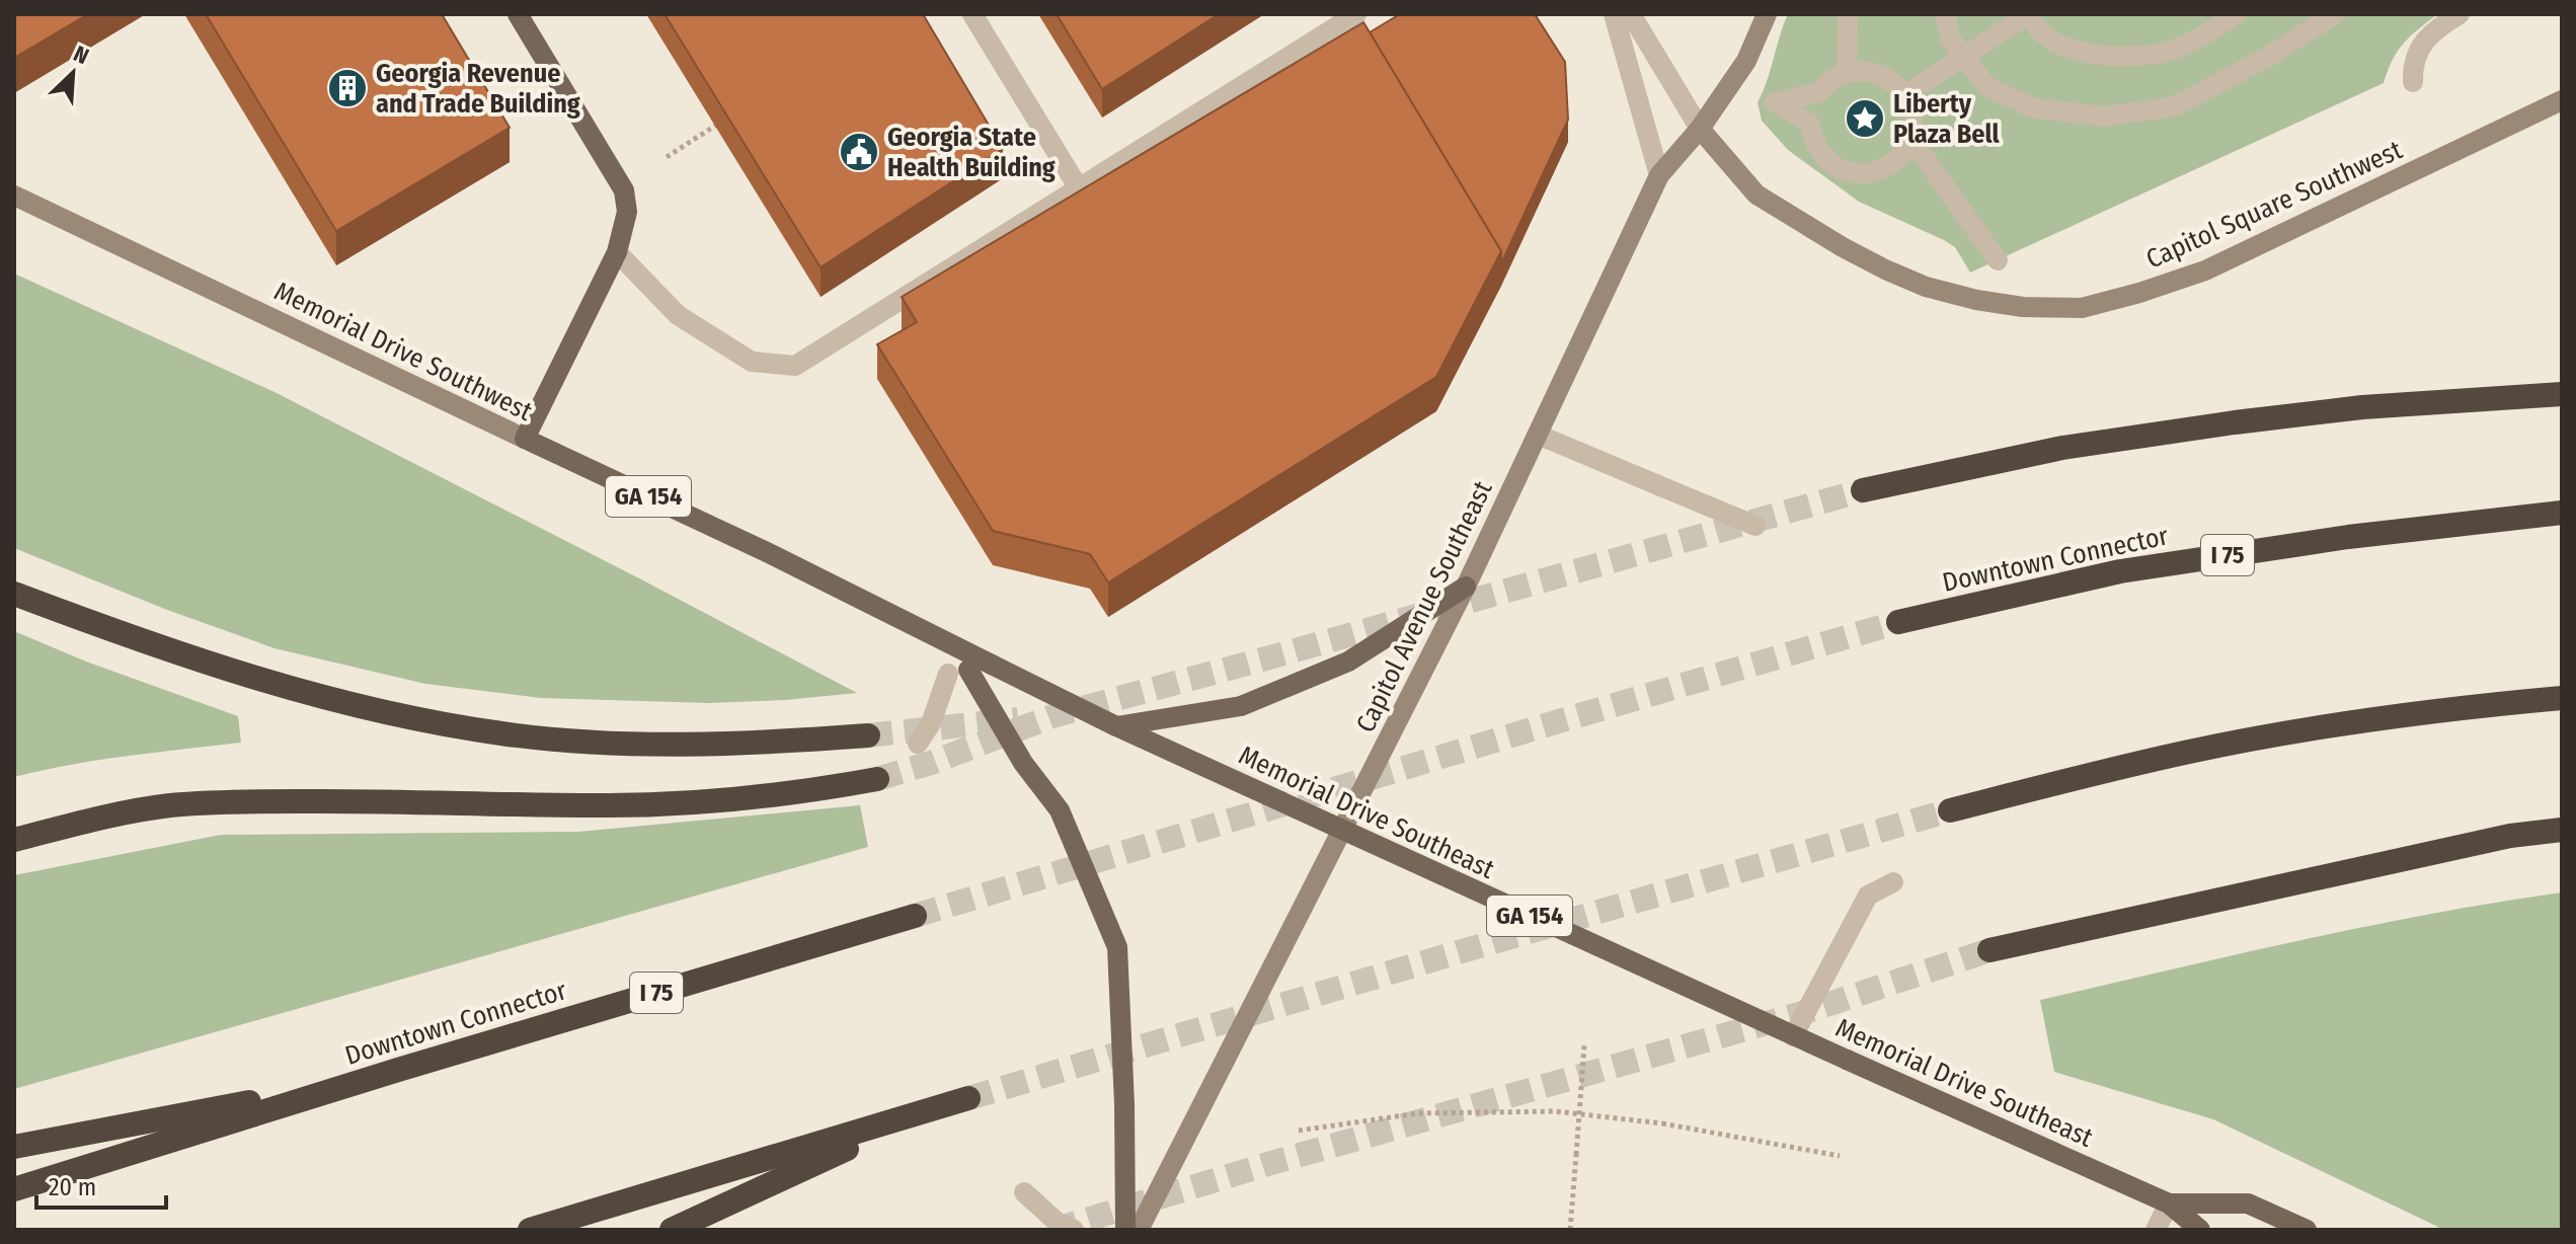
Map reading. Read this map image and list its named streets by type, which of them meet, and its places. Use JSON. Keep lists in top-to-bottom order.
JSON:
{
  "streets": {
    "highway": ["I 75", "Downtown Connector"],
    "main road": [
      "Capitol Square Southwest",
      "Memorial Drive Southwest",
      "GA 154",
      "Capitol Avenue Southeast",
      "Memorial Drive Southeast"
    ]
  },
  "crossings": [
    ["Capitol Square Southwest", "Capitol Avenue Southeast"],
    ["Memorial Drive Southwest", "Memorial Drive Southeast"],
    ["Capitol Avenue Southeast", "Memorial Drive Southeast"]
  ],
  "places": {
    "building": ["Georgia Revenue and Trade Building"],
    "place": ["Liberty Plaza Bell"],
    "public building": ["Georgia State Health Building"]
  },
  "scale_bar": "20 m",
  "north": "top right"
}
